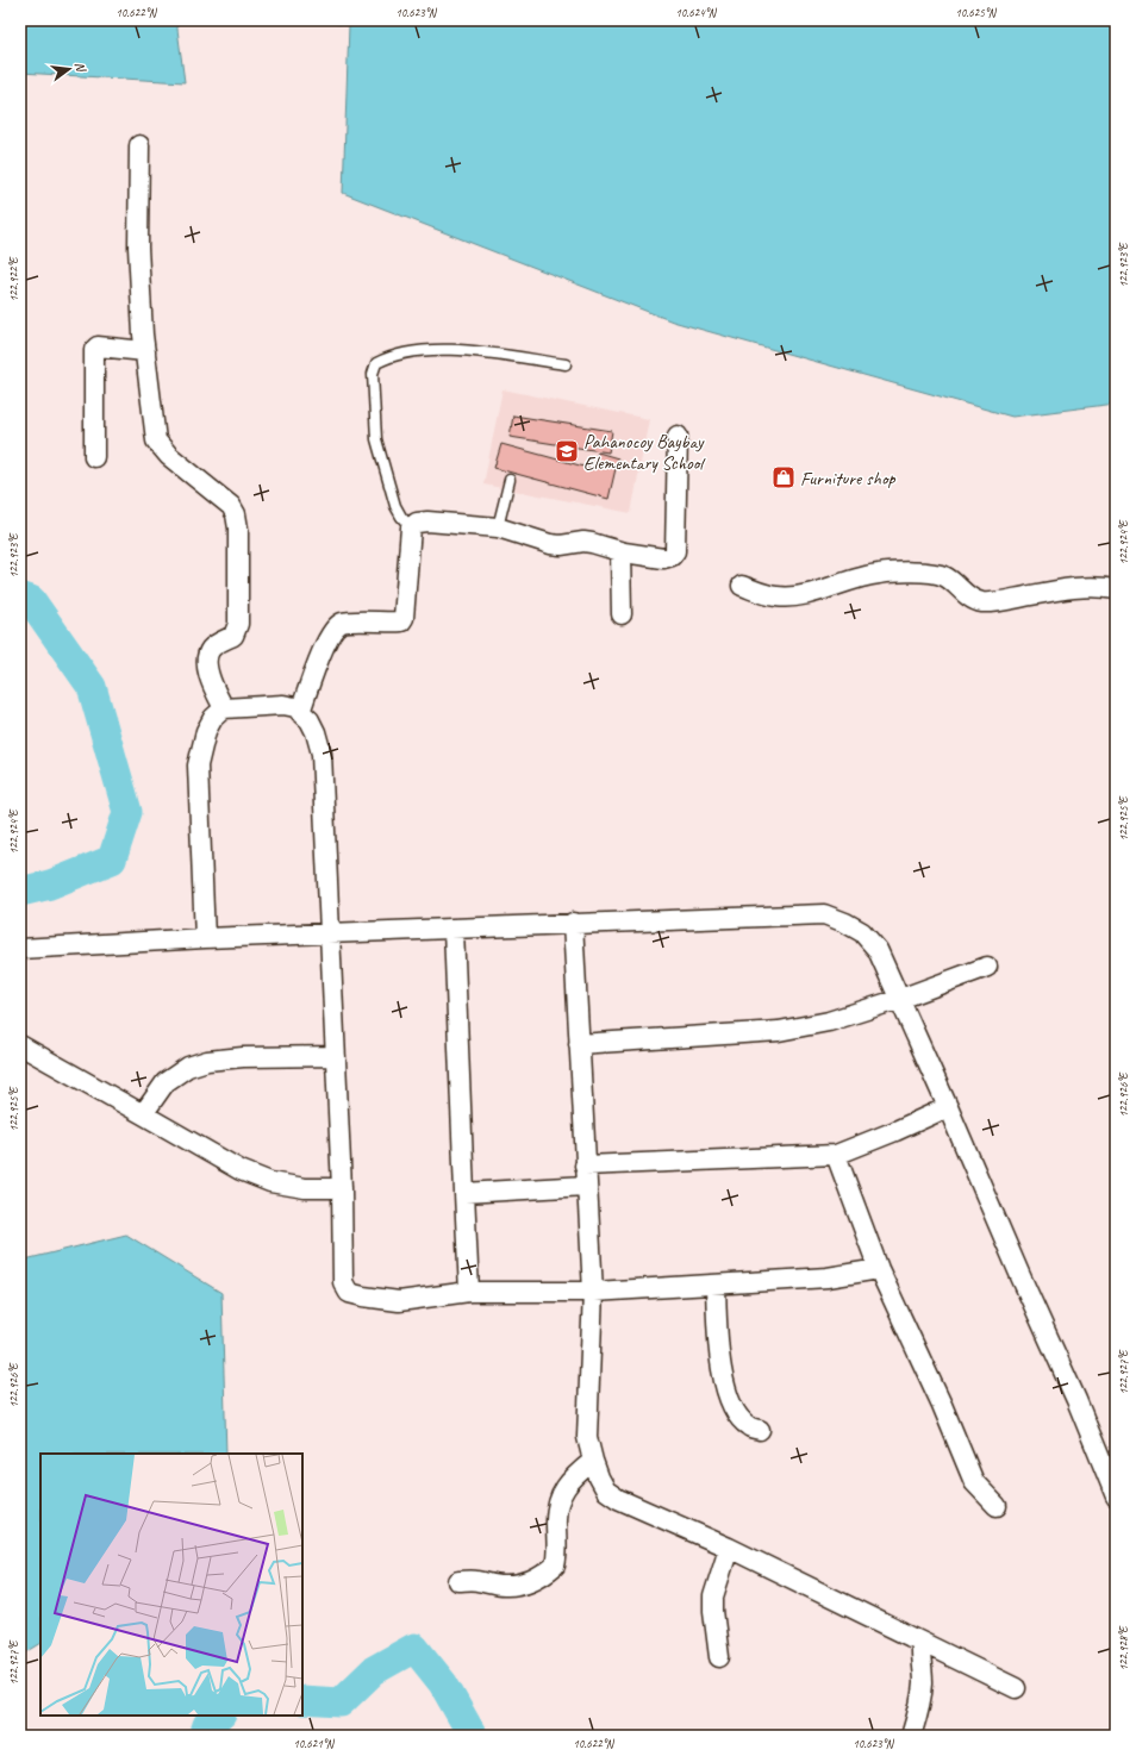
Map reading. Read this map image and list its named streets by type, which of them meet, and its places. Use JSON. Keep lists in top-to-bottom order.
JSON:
{
  "places": {
    "school or university": ["Pahanocoy Baybay Elementary School"],
    "shop": ["Furniture shop"]
  },
  "north": "right",
  "coordinates": [
    "10.622°N",
    "10.623°N",
    "10.624°N",
    "10.625°N",
    "122.923°E",
    "122.922°E",
    "122.924°E",
    "122.925°E",
    "122.926°E",
    "122.927°E",
    "122.928°E",
    "10.621°N"
  ]
}
